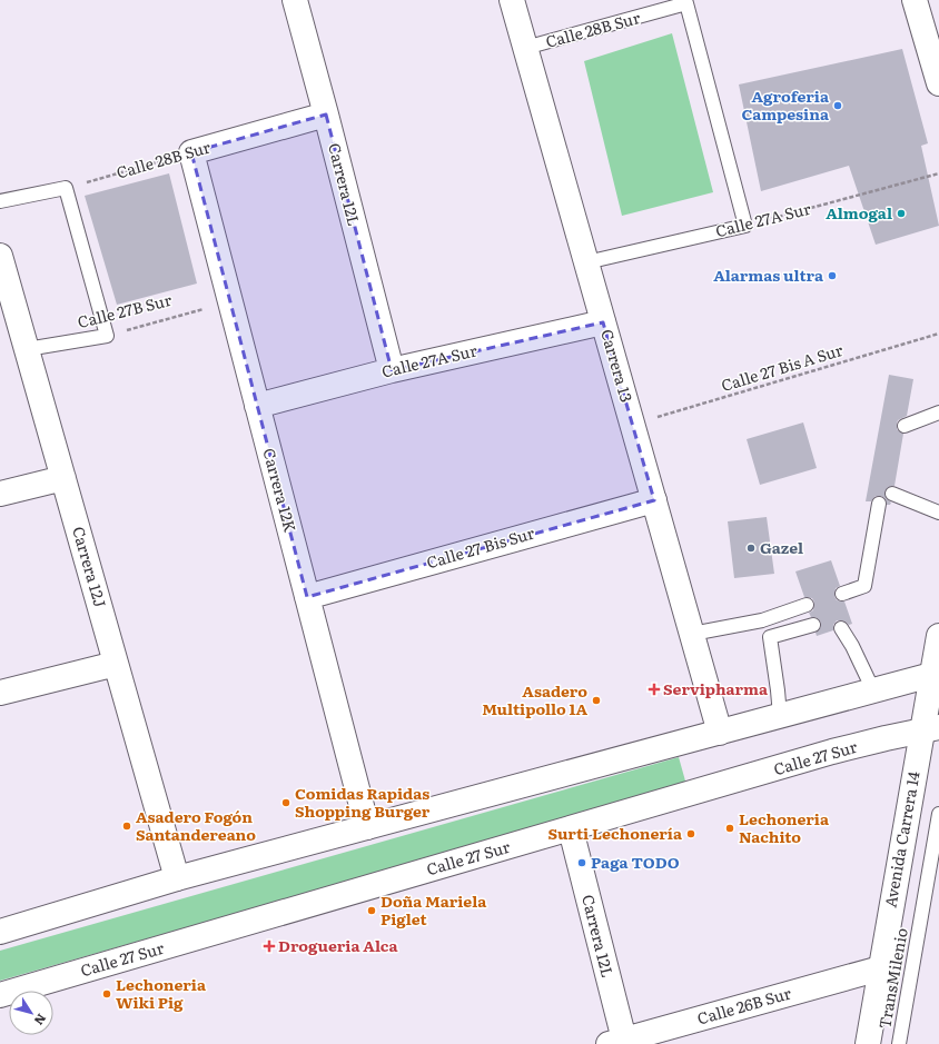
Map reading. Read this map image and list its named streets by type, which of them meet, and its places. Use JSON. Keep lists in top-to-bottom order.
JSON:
{
  "streets": {
    "street": [
      "Calle 28B Sur",
      "Carrera 12L",
      "Calle 27A Sur",
      "Carrera 13",
      "Carrera 12K",
      "Calle 27 Bis Sur",
      "Carrera 12J",
      "Calle 27 Sur",
      "Avenida Carrera 14",
      "Calle 26B Sur"
    ],
    "lane": ["Calle 27B Sur", "TransMilenio"],
    "path": ["Calle 27 Bis A Sur"]
  },
  "crossings": [
    ["Calle 28B Sur", "Carrera 12L"],
    ["Calle 28B Sur", "Calle 27A Sur"],
    ["Calle 28B Sur", "Carrera 13"],
    ["Calle 28B Sur", "Carrera 12K"],
    ["Carrera 12L", "Calle 27A Sur"],
    ["Carrera 12L", "Calle 27 Sur"],
    ["Carrera 12L", "Calle 26B Sur"],
    ["Calle 27A Sur", "Carrera 13"],
    ["Calle 27A Sur", "Carrera 12K"],
    ["Calle 27B Sur", "Carrera 12K"],
    ["Calle 27B Sur", "Carrera 12J"],
    ["Carrera 13", "Calle 27 Bis A Sur"],
    ["Carrera 13", "Calle 27 Bis Sur"],
    ["Carrera 12K", "Calle 27 Bis Sur"],
    ["Calle 27 Sur", "Avenida Carrera 14"],
    ["Avenida Carrera 14", "Calle 26B Sur"]
  ],
  "places": {
    "other": [
      "Agroferia Campesina",
      "Almogal",
      "Alarmas ultra",
      "Gazel",
      "Asadero Multipollo 1A",
      "Comidas Rapidas Shopping Burger",
      "Asadero Fogón Santandereano",
      "Lechoneria Nachito",
      "Surti Lechonería",
      "Paga TODO",
      "Doña Mariela Piglet",
      "Lechoneria Wiki Pig"
    ],
    "health": ["Servipharma", "Drogueria Alca"]
  },
  "north": "bottom right"
}
